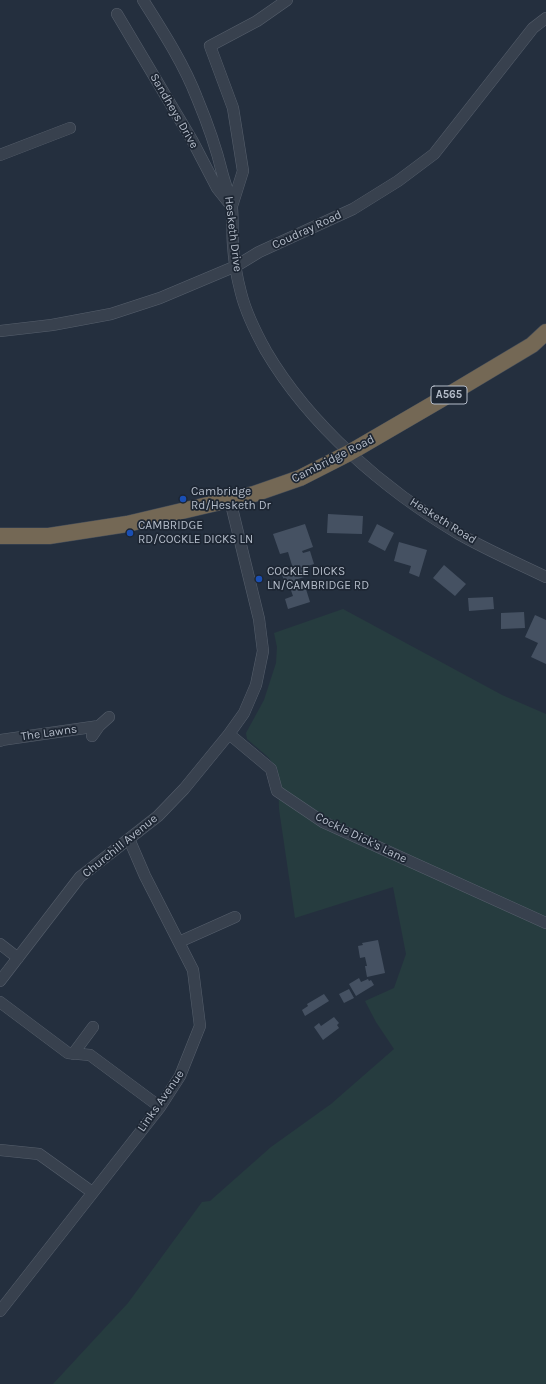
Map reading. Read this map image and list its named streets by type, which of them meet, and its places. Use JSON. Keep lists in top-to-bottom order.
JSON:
{
  "streets": {
    "highway": ["A565", "Cambridge Road"],
    "street": [
      "Sandheys Drive",
      "Coudray Road",
      "Hesketh Drive",
      "Hesketh Road",
      "The Lawns",
      "Cockle Dick's Lane",
      "Churchill Avenue",
      "Links Avenue"
    ]
  },
  "crossings": [
    ["Sandheys Drive", "Hesketh Drive"],
    ["Coudray Road", "Hesketh Drive"],
    ["Hesketh Drive", "Cambridge Road"],
    ["Hesketh Drive", "Hesketh Road"],
    ["Cambridge Road", "Hesketh Road"],
    ["Cockle Dick's Lane", "Churchill Avenue"],
    ["Churchill Avenue", "Links Avenue"]
  ],
  "places": ["Cambridge Rd/Hesketh Dr", "CAMBRIDGE RD/COCKLE DICKS LN", "COCKLE DICKS LN/CAMBRIDGE RD"]
}
